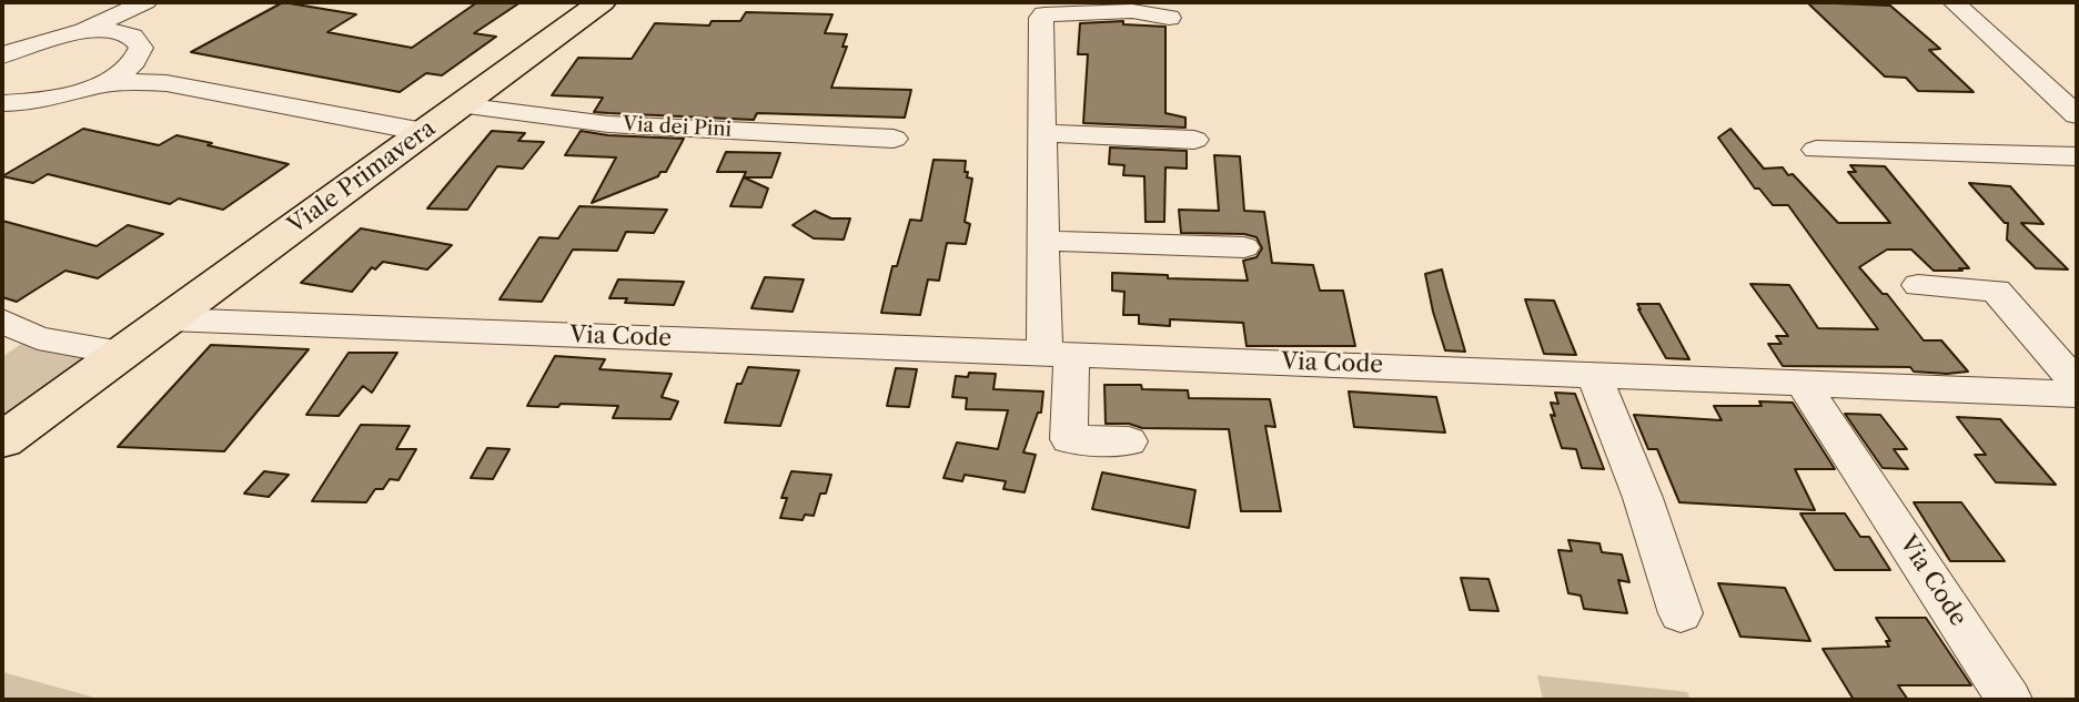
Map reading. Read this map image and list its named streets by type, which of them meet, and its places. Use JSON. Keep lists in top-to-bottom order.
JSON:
{
  "streets": {
    "main road": ["Viale Primavera"],
    "street": ["Via dei Pini", "Via Code"]
  },
  "crossings": [
    ["Via dei Pini", "Viale Primavera"],
    ["Viale Primavera", "Via Code"]
  ]
}
